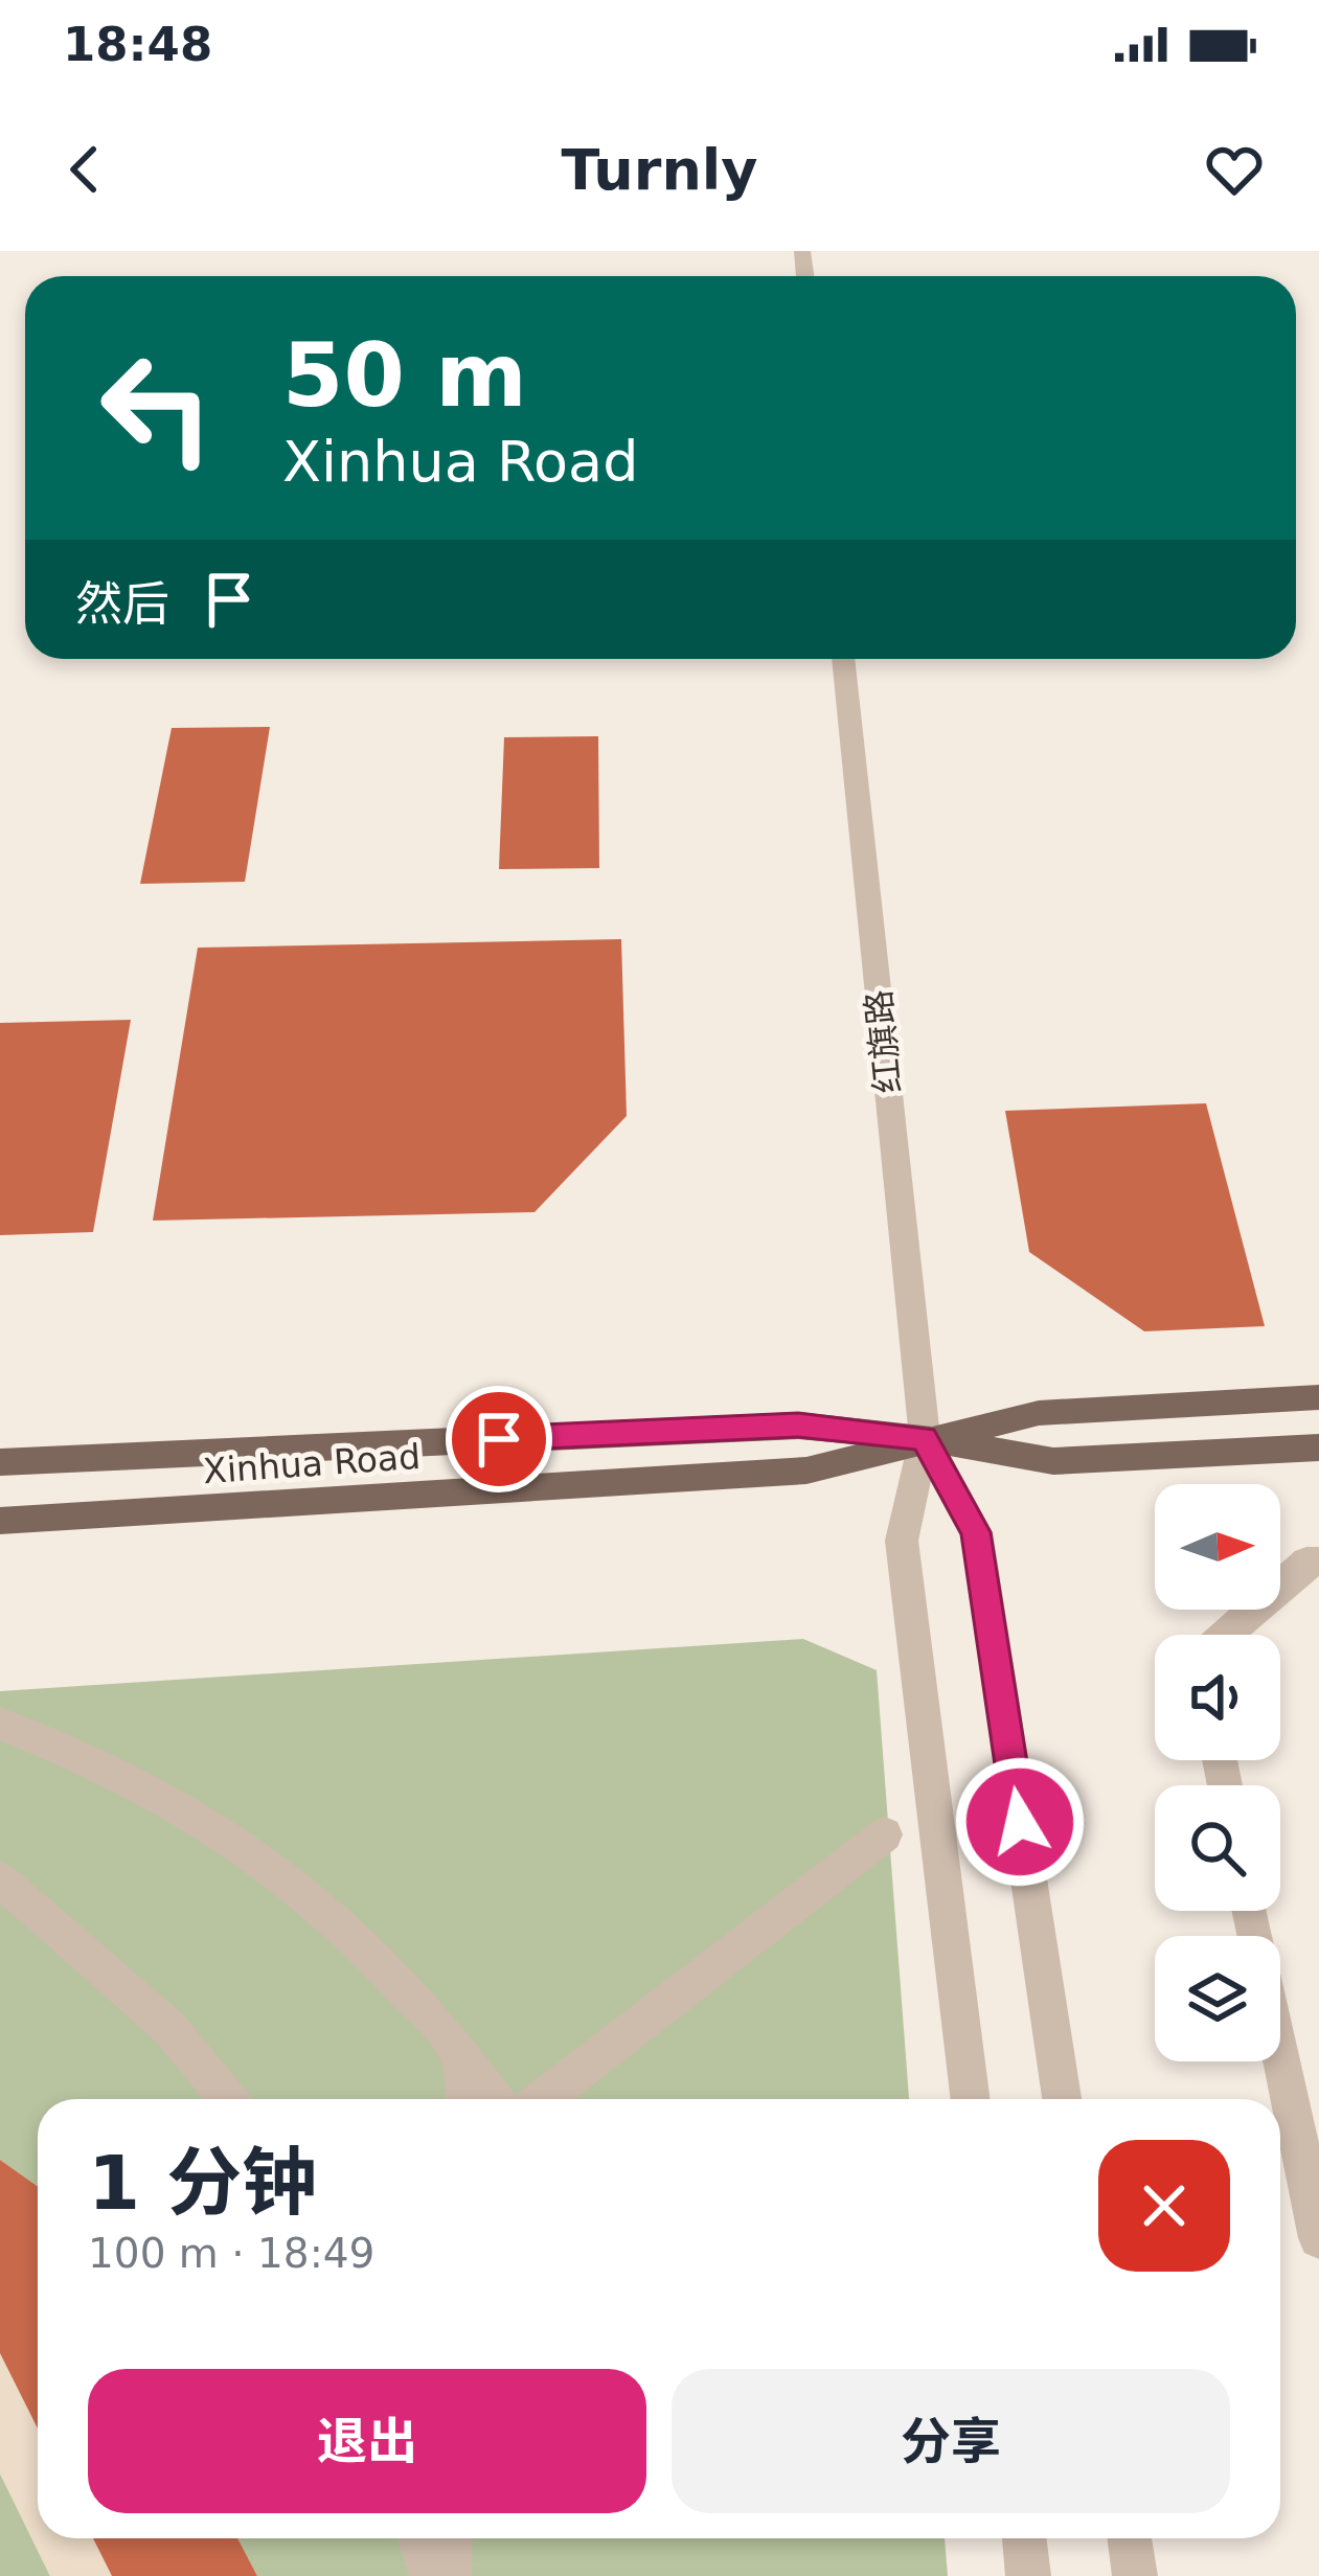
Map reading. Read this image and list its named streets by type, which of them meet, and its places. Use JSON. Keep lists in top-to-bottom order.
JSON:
{
  "streets": {
    "main road": ["Xinhua Road"],
    "street": ["红旗路"]
  },
  "crossings": [
    ["红旗路", "Xinhua Road"]
  ],
  "north": "right",
  "page": {
    "status": "18:48",
    "header": "Turnly",
    "turn": ["50 m", "Xinhua Road"],
    "then": "然后",
    "heading": ["1 分钟", "100 m · 18:49"],
    "buttons": ["退出", "分享"]
  }
}
